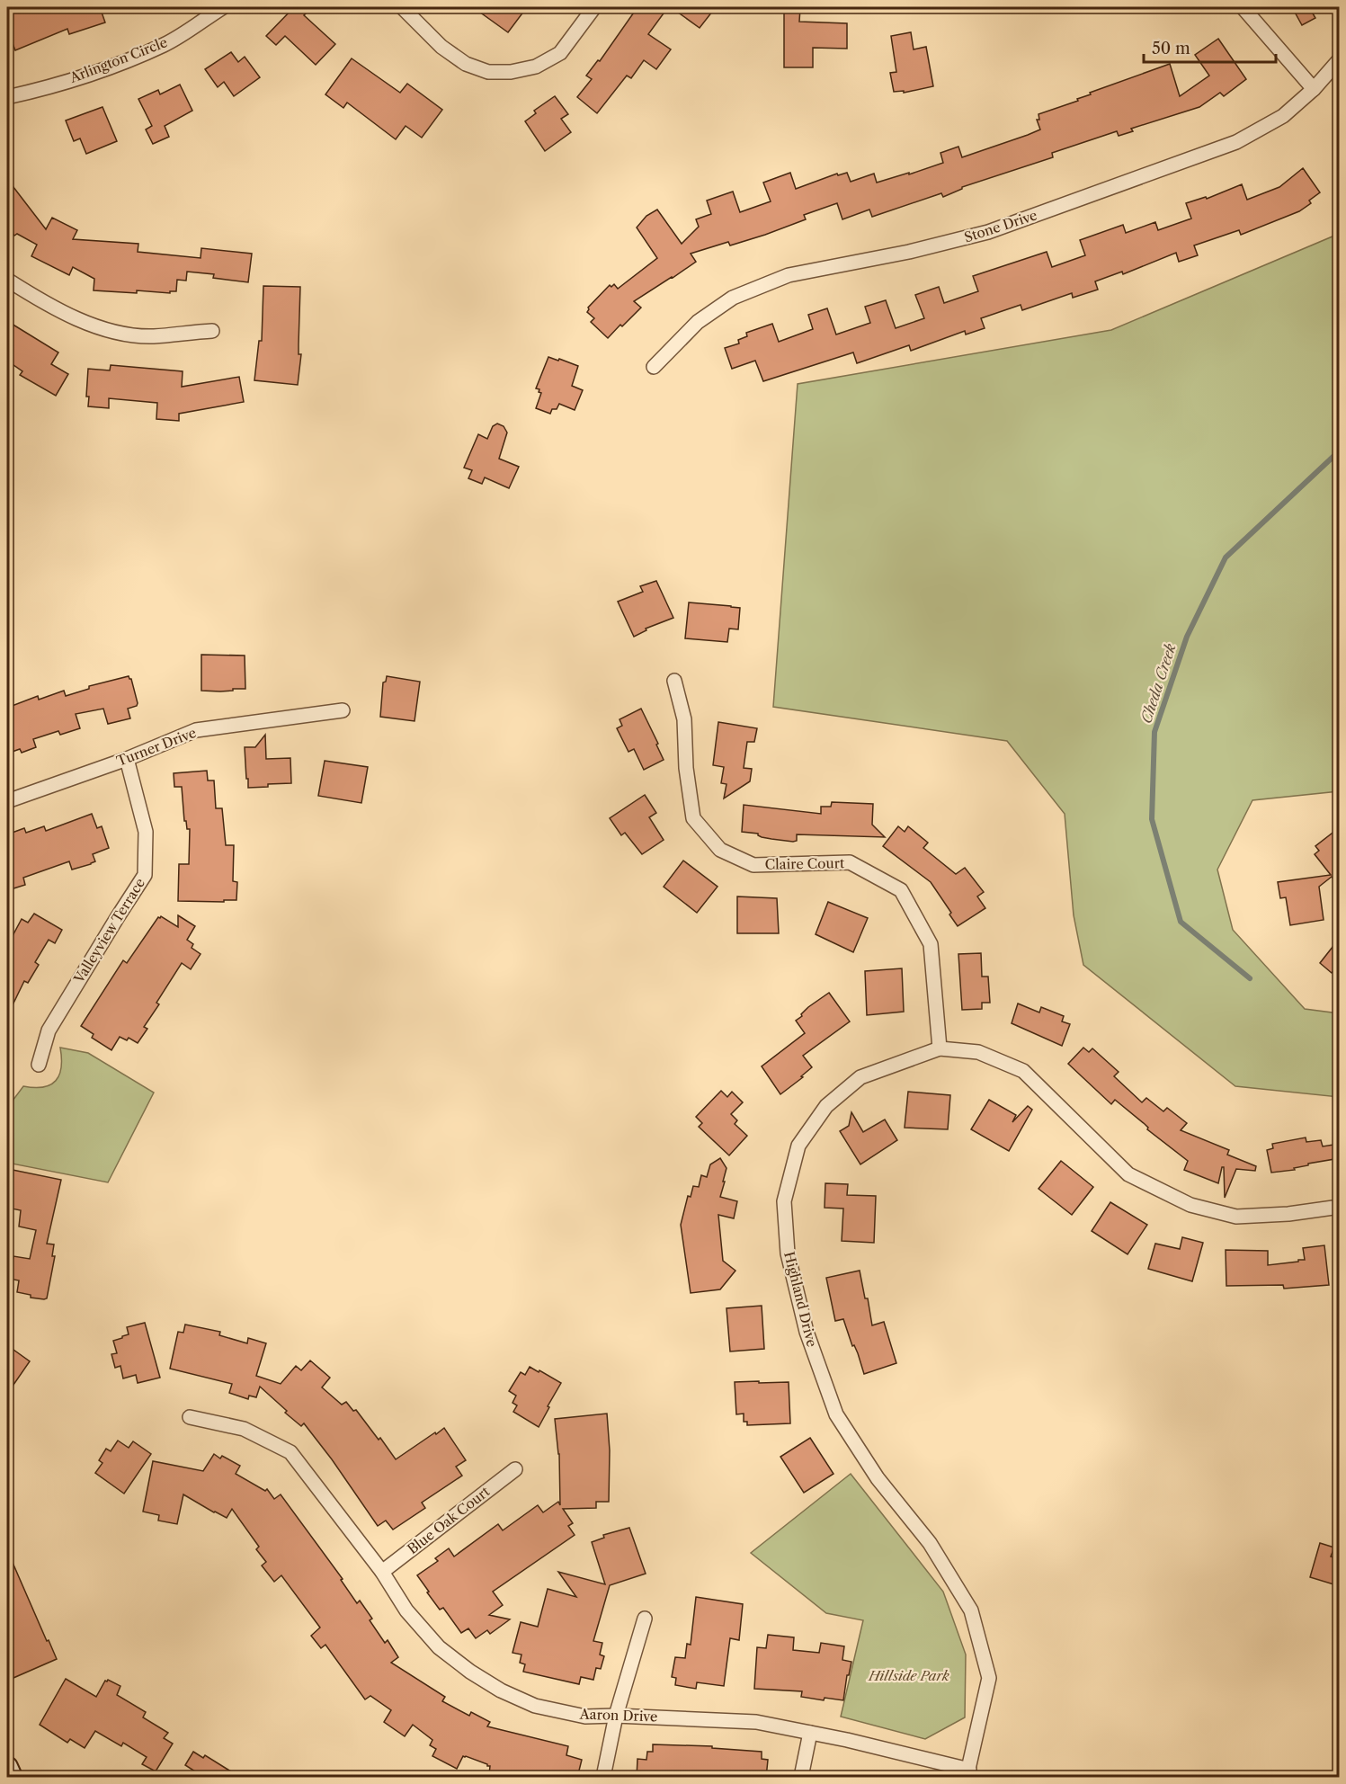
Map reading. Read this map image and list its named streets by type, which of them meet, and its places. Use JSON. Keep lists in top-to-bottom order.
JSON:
{
  "streets": {
    "street": [
      "Arlington Circle",
      "Stone Drive",
      "Turner Drive",
      "Claire Court",
      "Valleyview Terrace",
      "Highland Drive",
      "Blue Oak Court",
      "Aaron Drive"
    ]
  },
  "crossings": [
    ["Turner Drive", "Valleyview Terrace"],
    ["Claire Court", "Highland Drive"],
    ["Highland Drive", "Aaron Drive"],
    ["Blue Oak Court", "Aaron Drive"]
  ],
  "water": ["Cheda Creek"],
  "parks": ["Hillside Park"],
  "scale_bar": "50 m"
}
